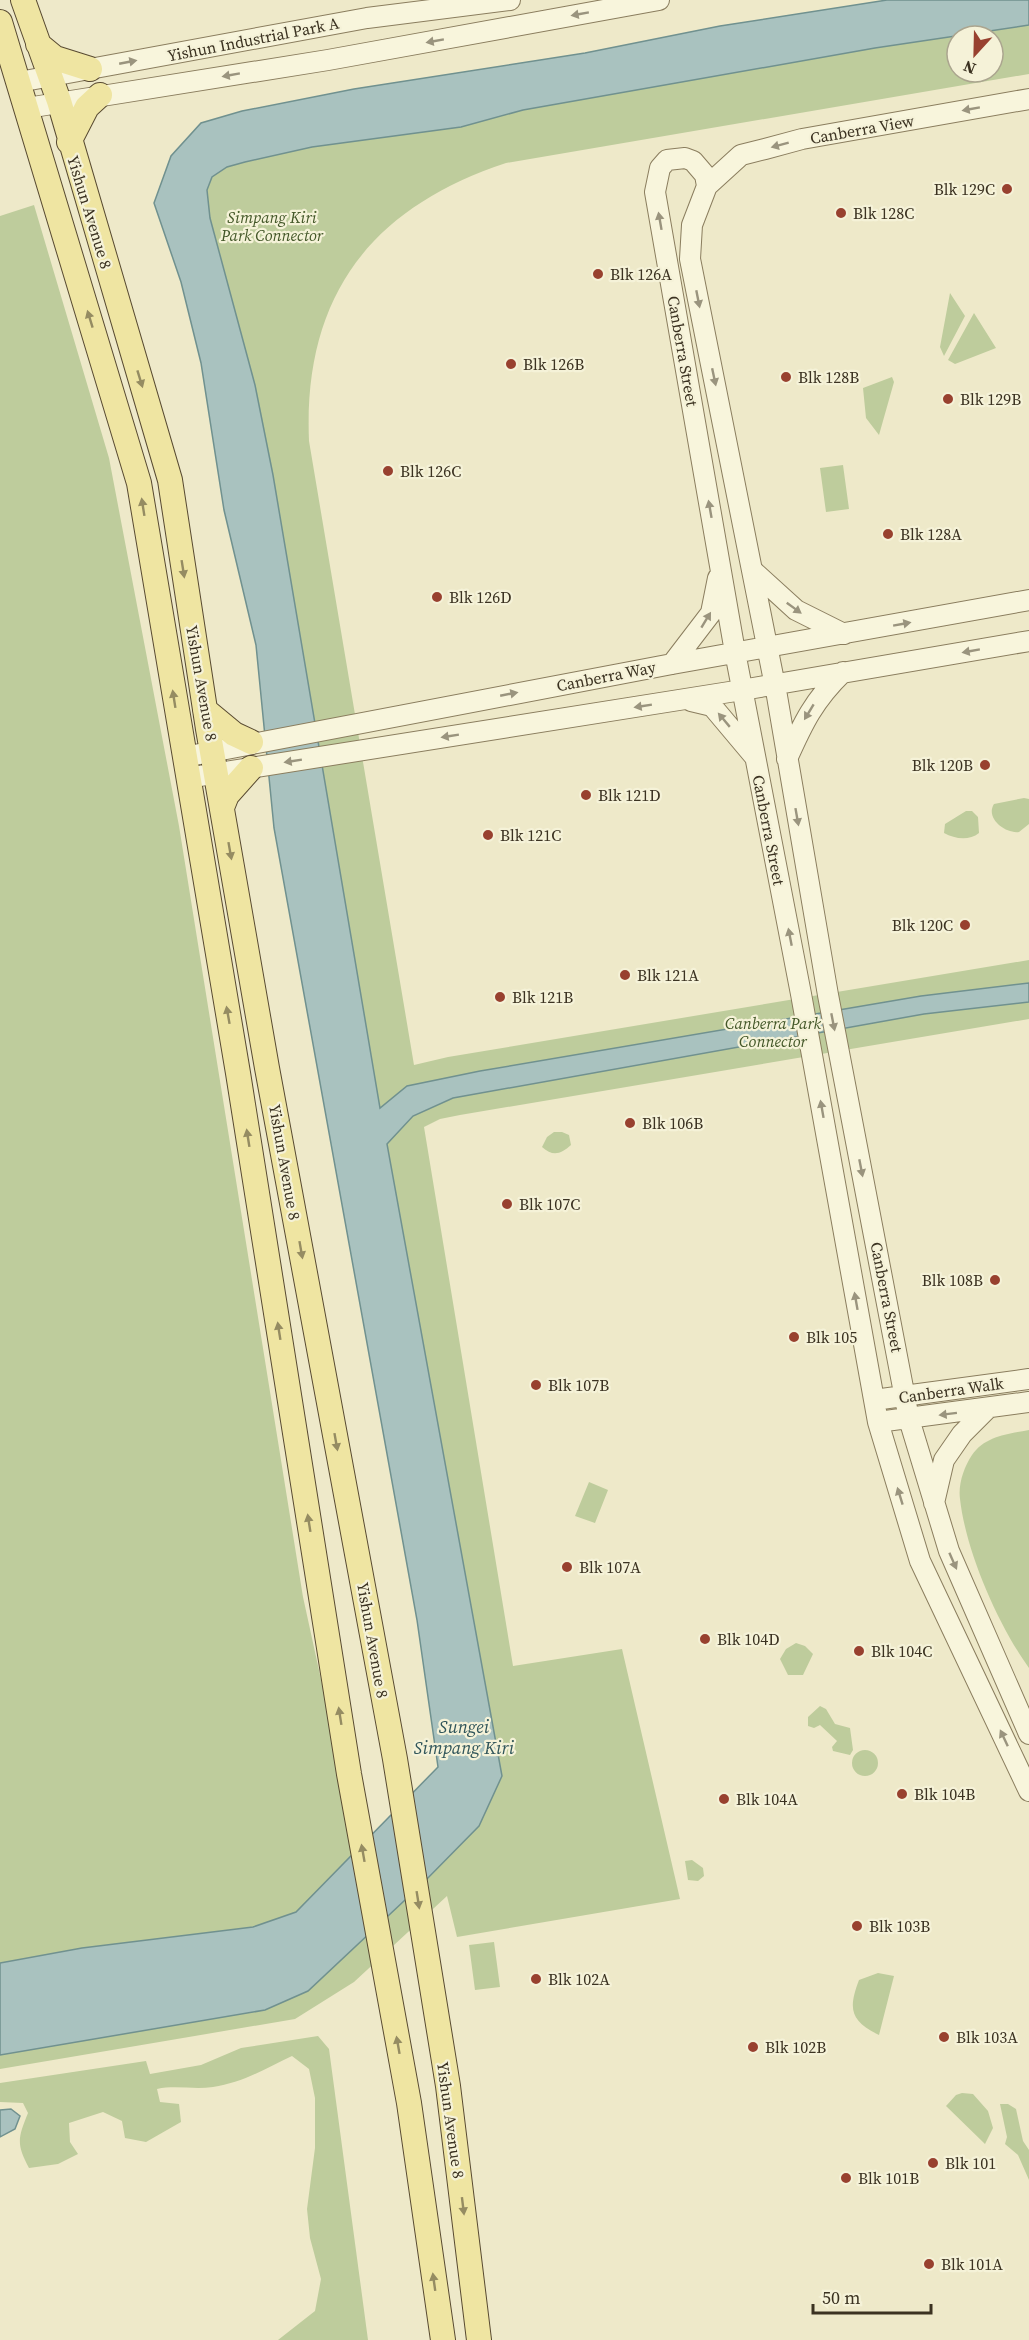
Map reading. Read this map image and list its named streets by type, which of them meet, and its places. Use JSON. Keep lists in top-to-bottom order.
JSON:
{
  "streets": {
    "main road": ["Yishun Avenue 8"],
    "street": [
      "Yishun Industrial Park A",
      "Canberra View",
      "Canberra Street",
      "Canberra Way",
      "Canberra Walk"
    ]
  },
  "crossings": [
    ["Yishun Industrial Park A", "Yishun Avenue 8"],
    ["Canberra View", "Canberra Street"],
    ["Yishun Avenue 8", "Canberra Way"],
    ["Canberra Street", "Canberra Way"],
    ["Canberra Street", "Canberra Walk"]
  ],
  "one_way": ["Canberra View"],
  "water": ["Sungei Simpang Kiri"],
  "parks": ["Simpang Kiri Park Connector", "Canberra Park Connector"],
  "places": [
    "Blk 129C",
    "Blk 128C",
    "Blk 126A",
    "Blk 126B",
    "Blk 128B",
    "Blk 129B",
    "Blk 126C",
    "Blk 128A",
    "Blk 126D",
    "Blk 120B",
    "Blk 121D",
    "Blk 121C",
    "Blk 120C",
    "Blk 121A",
    "Blk 121B",
    "Blk 106B",
    "Blk 107C",
    "Blk 108B",
    "Blk 105",
    "Blk 107B",
    "Blk 107A",
    "Blk 104D",
    "Blk 104C",
    "Blk 104B",
    "Blk 104A",
    "Blk 103B",
    "Blk 102A",
    "Blk 103A",
    "Blk 102B",
    "Blk 101",
    "Blk 101B",
    "Blk 101A"
  ],
  "scale_bar": "50 m",
  "north": "bottom"
}
